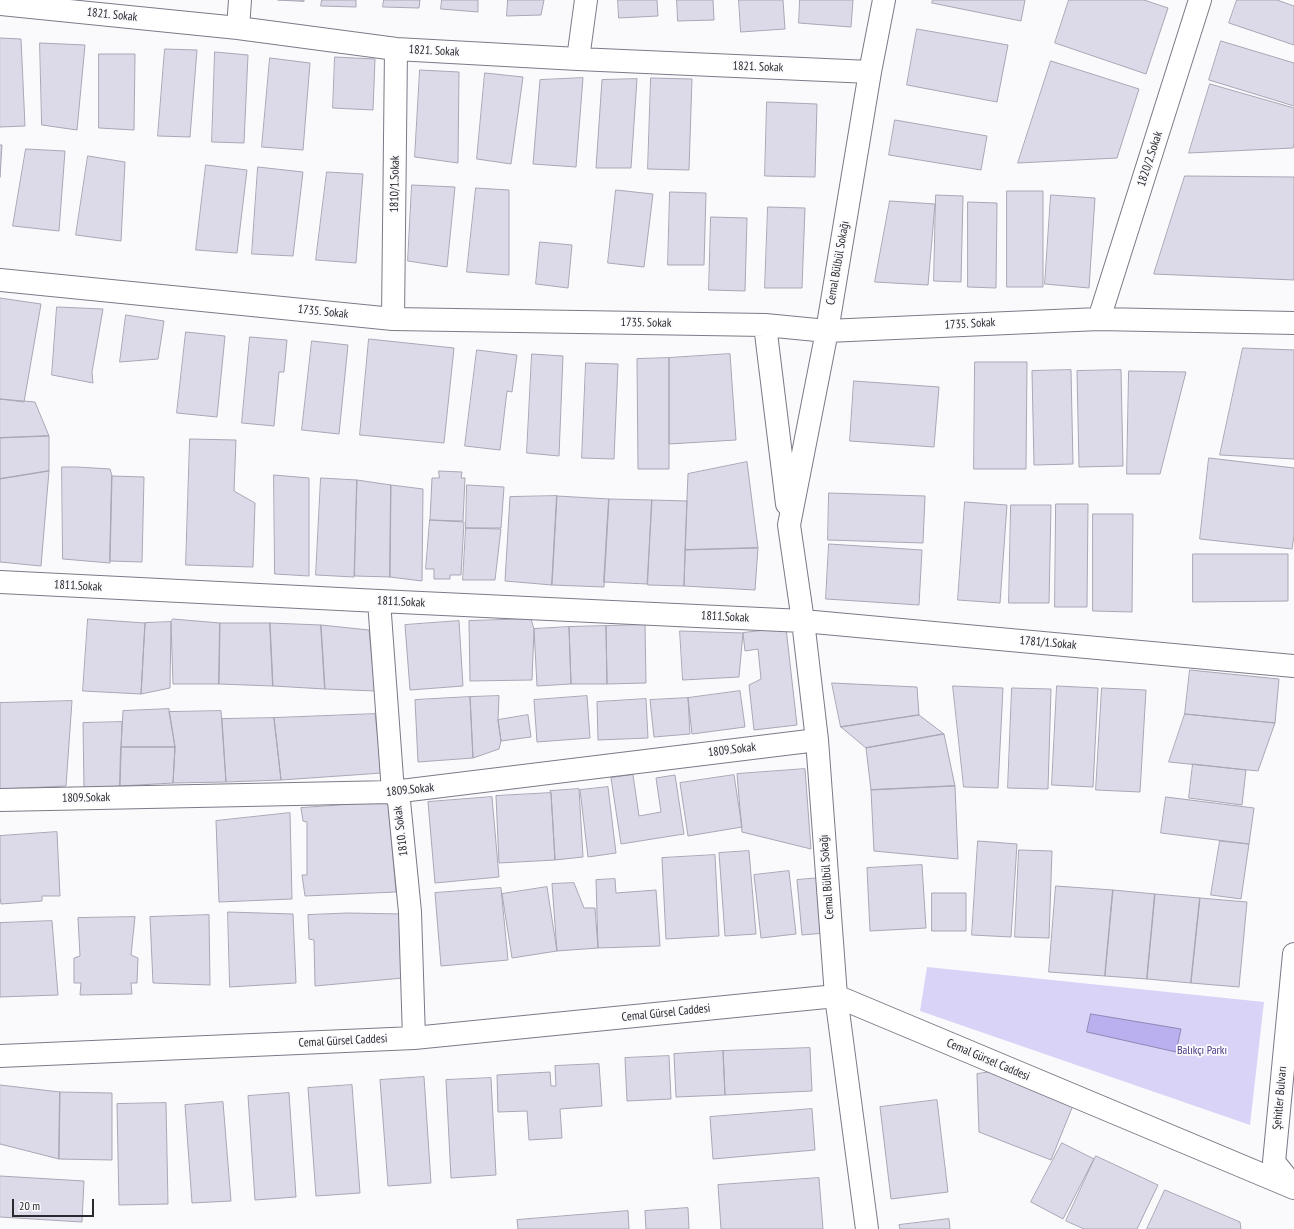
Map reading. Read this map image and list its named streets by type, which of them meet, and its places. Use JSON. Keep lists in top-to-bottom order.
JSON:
{
  "streets": {
    "street": [
      "1821. Sokak",
      "1820/2.Sokak",
      "1810/1.Sokak",
      "Cemal Bülbül Sokağı",
      "1735. Sokak",
      "1811.Sokak",
      "1781/1.Sokak",
      "1809.Sokak",
      "1810. Sokak",
      "Cemal Gürsel Caddesi",
      "Şehitler Bulvarı"
    ]
  },
  "crossings": [
    ["1821. Sokak", "1810/1.Sokak"],
    ["1821. Sokak", "Cemal Bülbül Sokağı"],
    ["1820/2.Sokak", "1735. Sokak"],
    ["1810/1.Sokak", "1735. Sokak"],
    ["Cemal Bülbül Sokağı", "1735. Sokak"],
    ["Cemal Bülbül Sokağı", "1811.Sokak"],
    ["Cemal Bülbül Sokağı", "1781/1.Sokak"],
    ["Cemal Bülbül Sokağı", "1809.Sokak"],
    ["Cemal Bülbül Sokağı", "Cemal Gürsel Caddesi"],
    ["1811.Sokak", "1781/1.Sokak"],
    ["1811.Sokak", "1810. Sokak"],
    ["1809.Sokak", "1810. Sokak"],
    ["1810. Sokak", "Cemal Gürsel Caddesi"],
    ["Cemal Gürsel Caddesi", "Şehitler Bulvarı"]
  ],
  "parks": ["Balıkçı Parkı"],
  "scale_bar": "20 m"
}
